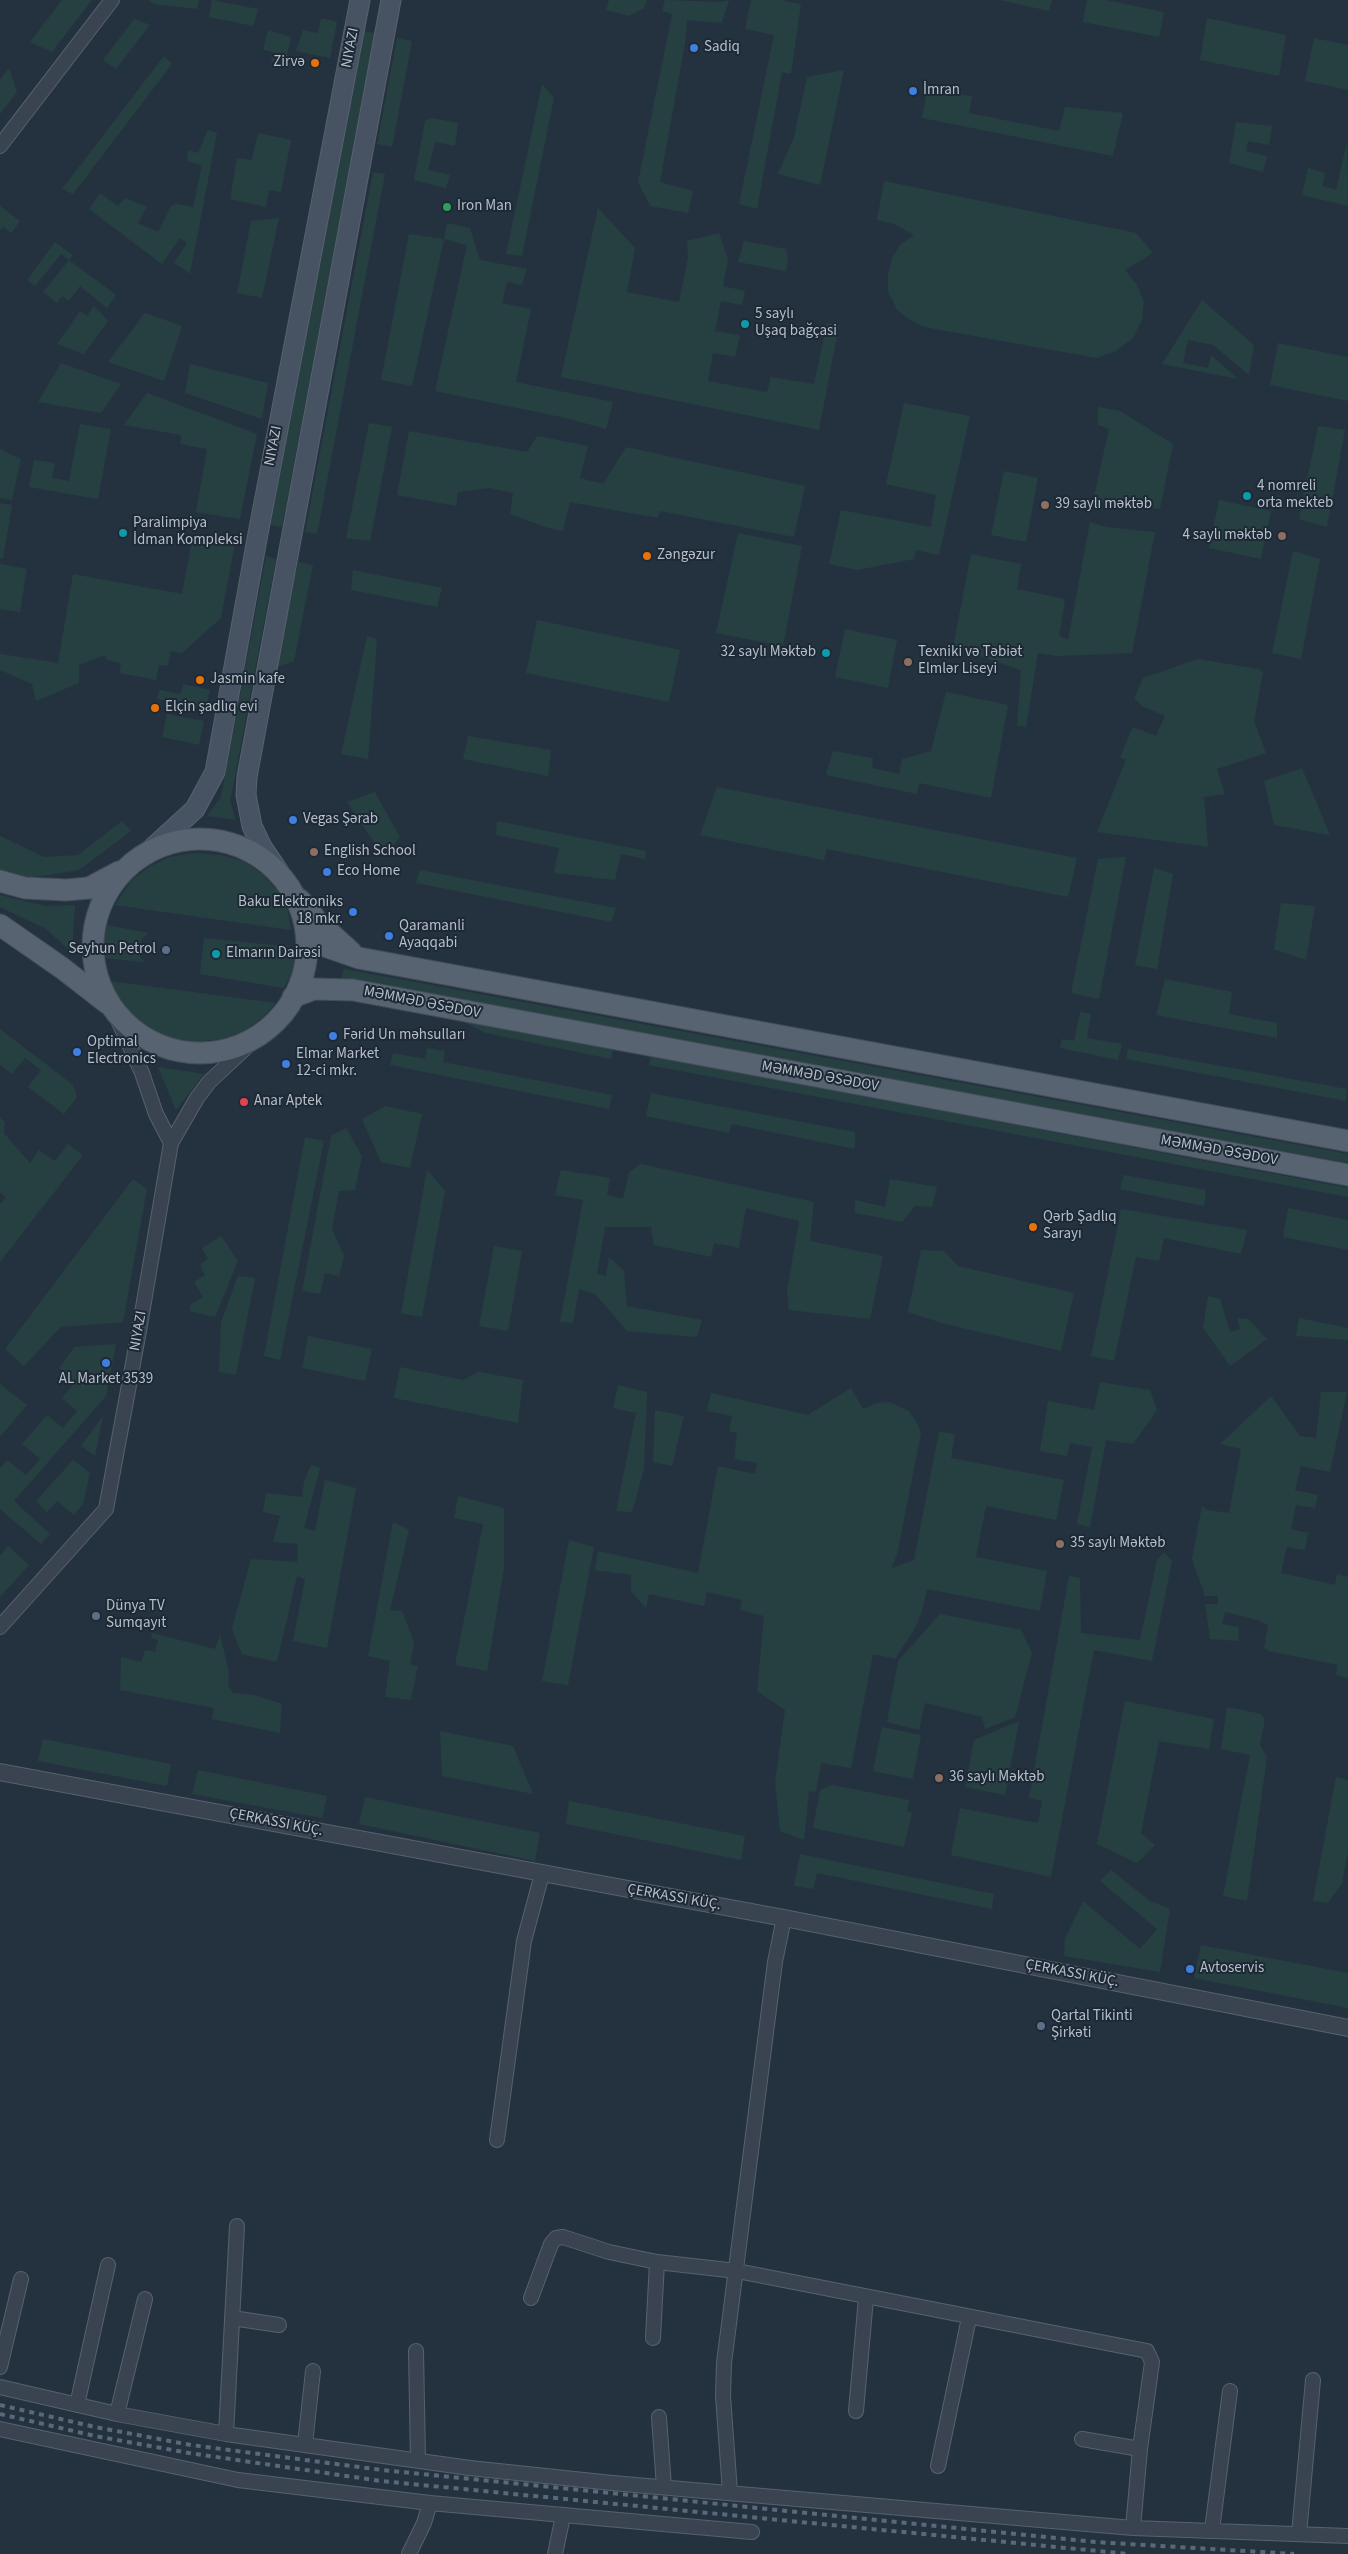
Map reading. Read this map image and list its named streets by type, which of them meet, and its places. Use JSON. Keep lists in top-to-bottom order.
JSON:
{
  "streets": {
    "main road": ["NIYAZI", "MƏMMƏD ƏSƏDOV"]
  },
  "places": [
    "Sadiq",
    "Zirvə",
    "İmran",
    "Iron Man",
    "5 saylı Uşaq bağçasi",
    "4 nomreli orta mekteb",
    "39 saylı məktəb",
    "Paralimpiya İdman Kompleksi",
    "4 saylı məktəb",
    "Zəngəzur",
    "32 saylı Məktəb",
    "Texniki və Təbiət Elmlər Liseyi",
    "Jasmin kafe",
    "Elçin şadlıq evi",
    "Vegas Şərab",
    "English School",
    "Eco Home",
    "Baku Elektroniks 18 mkr.",
    "Qaramanli Ayaqqabi",
    "Seyhun Petrol",
    "Elmarın Dairəsi",
    "Fərid Un məhsulları",
    "Optimal Electronics",
    "Elmar Market 12-ci mkr.",
    "Anar Aptek",
    "Qәrb Şadlıq Sarayı",
    "AL Market 3539",
    "35 saylı Məktəb",
    "Dünya TV Sumqayıt",
    "36 saylı Məktəb",
    "Avtoservis",
    "Qartal Tikinti Şirkәti"
  ]
}
